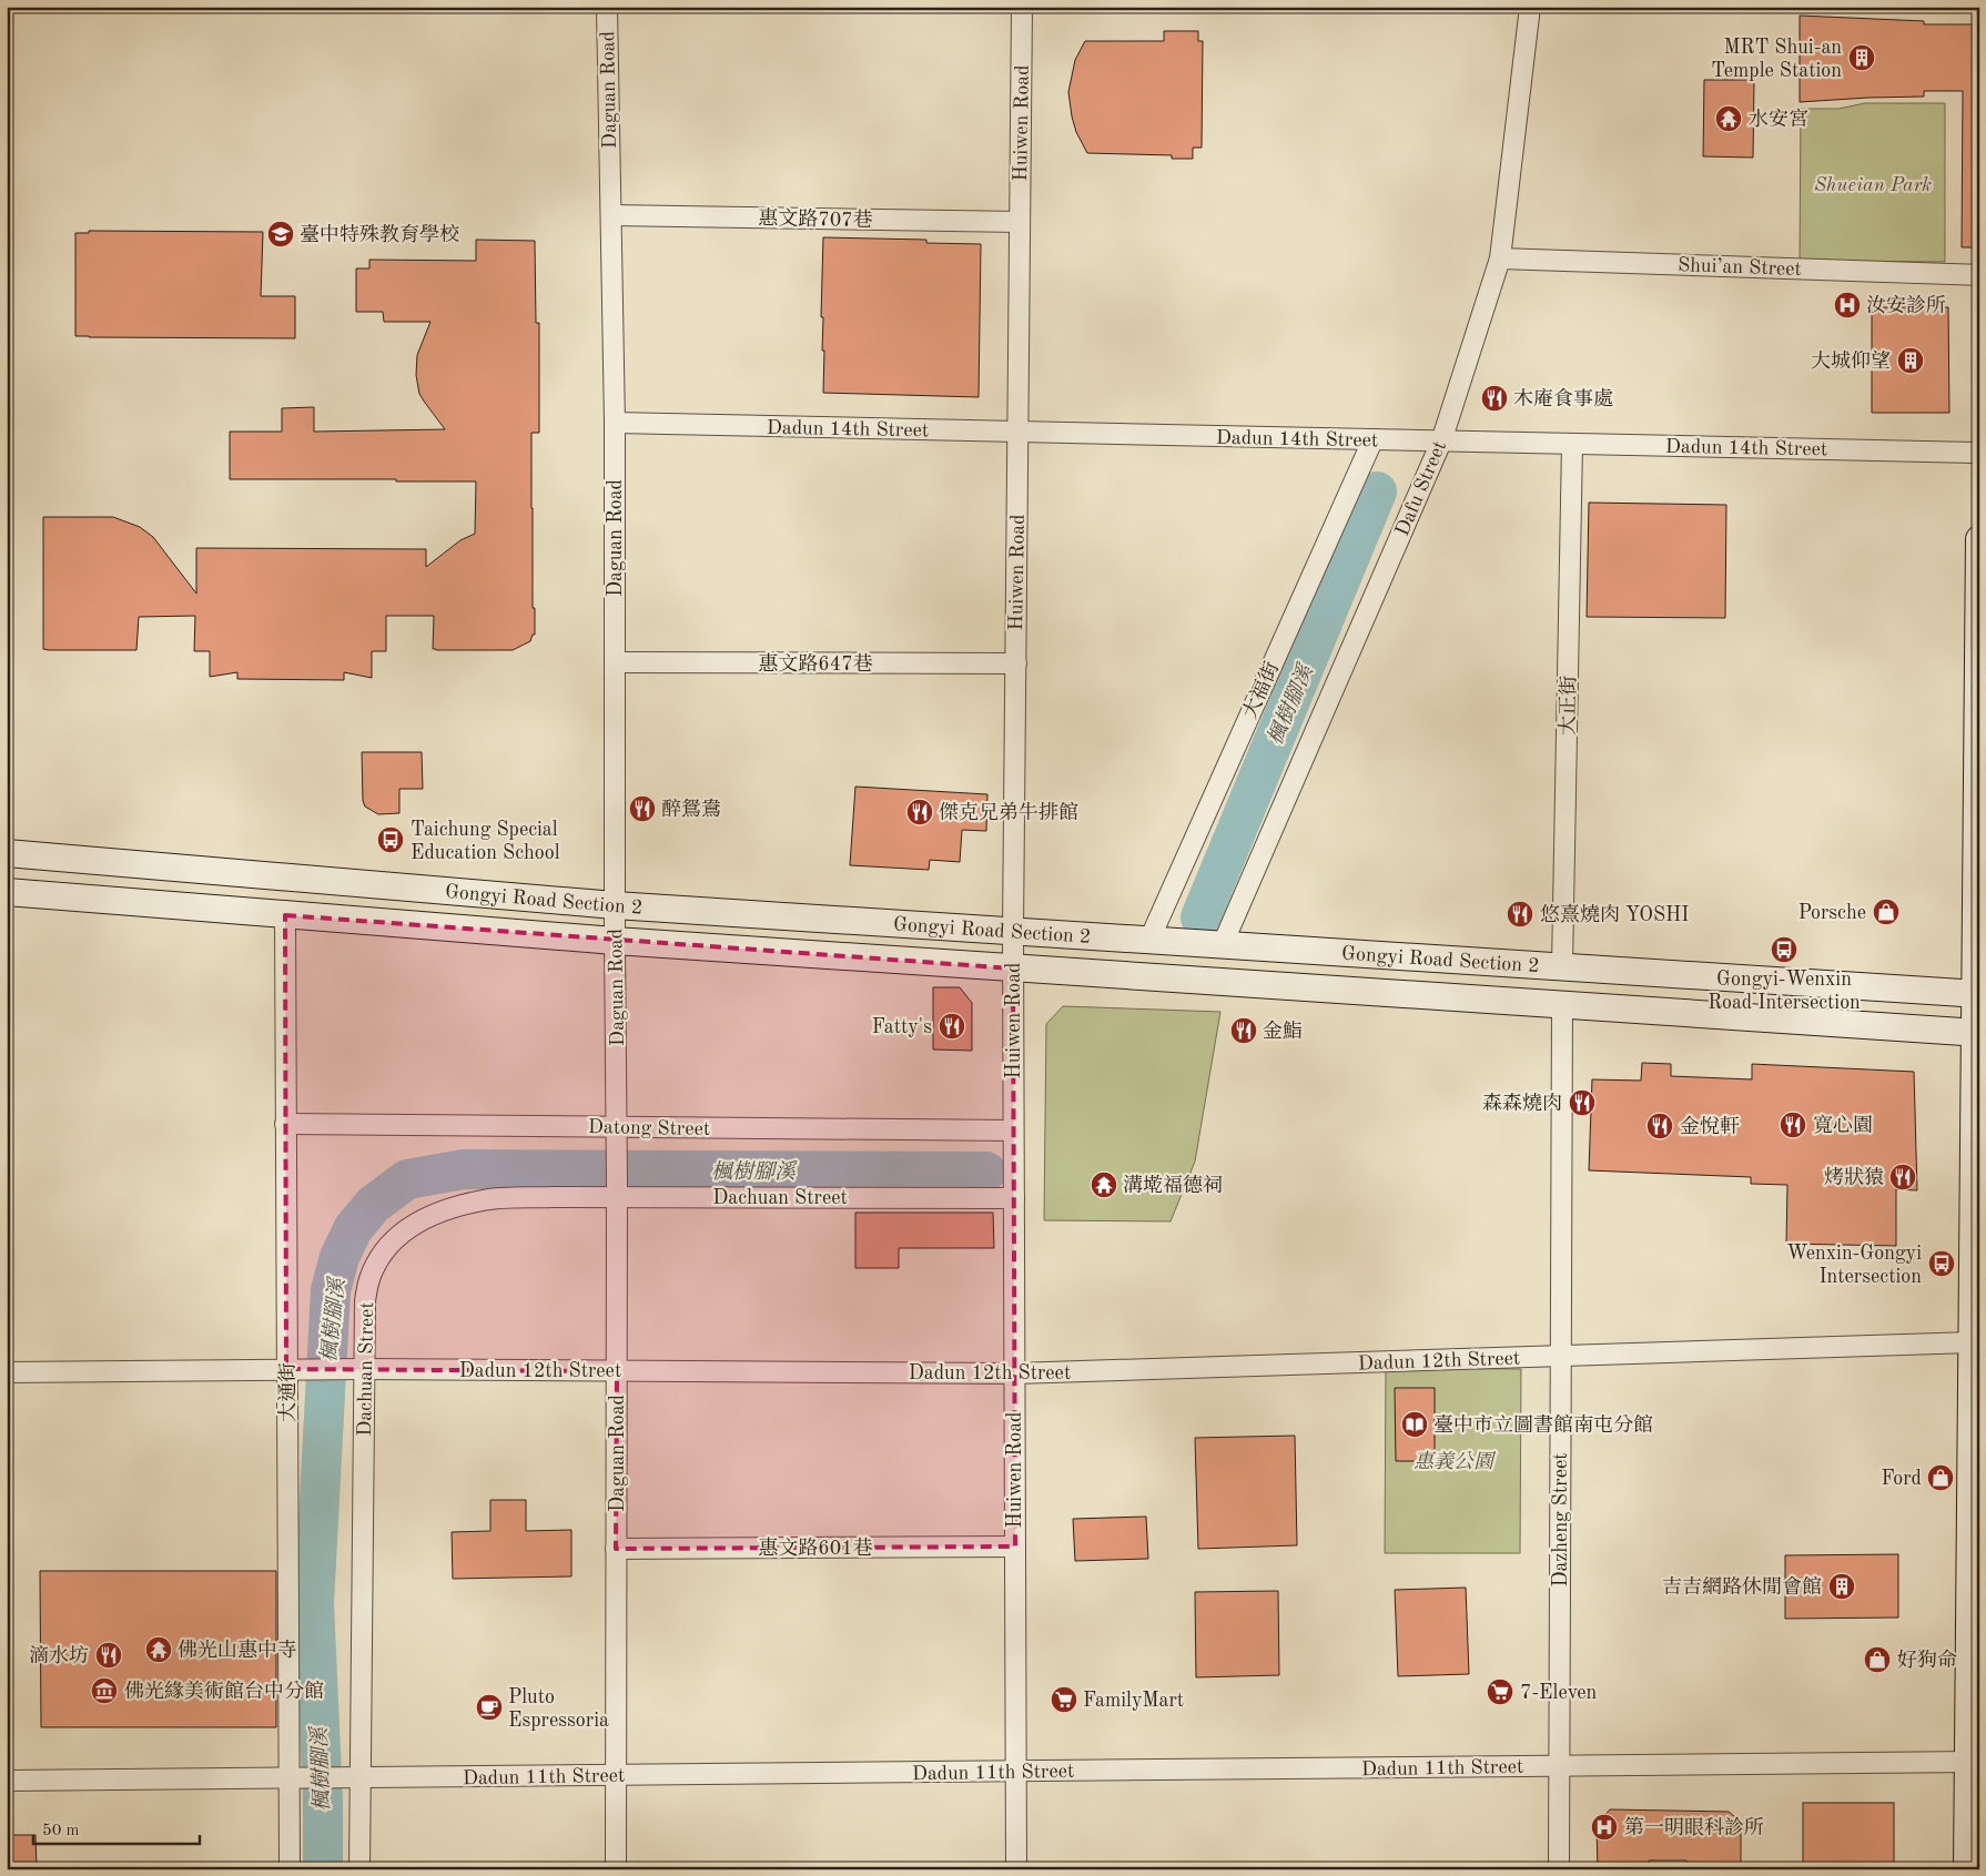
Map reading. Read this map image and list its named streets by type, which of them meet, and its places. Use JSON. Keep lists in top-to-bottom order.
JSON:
{
  "streets": {
    "main road": ["Gongyi Road Section 2"],
    "street": [
      "Daguan Road",
      "Huiwen Road",
      "惠文路707巷",
      "Shui’an Street",
      "Dadun 14th Street",
      "Dafu Street",
      "惠文路647巷",
      "大福街",
      "大正街",
      "Datong Street",
      "Dachuan Street",
      "Dadun 12th Street",
      "大通街",
      "Dazheng Street",
      "惠文路601巷",
      "Dadun 11th Street"
    ]
  },
  "crossings": [
    ["Daguan Road", "惠文路707巷"],
    ["Daguan Road", "Dadun 14th Street"],
    ["Daguan Road", "惠文路647巷"],
    ["Daguan Road", "Gongyi Road Section 2"],
    ["Daguan Road", "Datong Street"],
    ["Daguan Road", "Dachuan Street"],
    ["Daguan Road", "Dadun 12th Street"],
    ["Daguan Road", "惠文路601巷"],
    ["Daguan Road", "Dadun 11th Street"],
    ["Huiwen Road", "惠文路707巷"],
    ["Huiwen Road", "Dadun 14th Street"],
    ["Huiwen Road", "惠文路647巷"],
    ["Huiwen Road", "Gongyi Road Section 2"],
    ["Huiwen Road", "Datong Street"],
    ["Huiwen Road", "Dachuan Street"],
    ["Huiwen Road", "Dadun 12th Street"],
    ["Huiwen Road", "惠文路601巷"],
    ["Huiwen Road", "Dadun 11th Street"],
    ["Shui’an Street", "Dafu Street"],
    ["Dadun 14th Street", "Dafu Street"],
    ["Dadun 14th Street", "大福街"],
    ["Dadun 14th Street", "大正街"],
    ["Dafu Street", "Gongyi Road Section 2"],
    ["大福街", "Gongyi Road Section 2"],
    ["大正街", "Gongyi Road Section 2"],
    ["Gongyi Road Section 2", "大通街"],
    ["Gongyi Road Section 2", "Dazheng Street"],
    ["Datong Street", "大通街"],
    ["Dachuan Street", "Dadun 12th Street"],
    ["Dachuan Street", "Dadun 11th Street"],
    ["Dadun 12th Street", "大通街"],
    ["Dadun 12th Street", "Dazheng Street"],
    ["大通街", "Dadun 11th Street"],
    ["Dazheng Street", "Dadun 11th Street"]
  ],
  "water": ["楓樹腳溪"],
  "parks": ["Shueian Park", "惠義公園"],
  "places": {
    "building": ["MRT Shui-an Temple Station", "大城仰望", "吉吉網路休閒會館"],
    "temple": ["水安宮", "溝墘福德祠", "佛光山惠中寺"],
    "school or university": ["臺中特殊教育學校"],
    "hospital": ["汝安診所", "第一明眼科診所"],
    "restaurant": [
      "木庵食事處",
      "醉鴛鴦",
      "傑克兄弟牛排館",
      "悠熹燒肉 YOSHI",
      "Fatty's",
      "金鮨",
      "森森燒肉",
      "寬心園",
      "金悅軒",
      "烤狀猿",
      "滴水坊"
    ],
    "bus stop": ["Taichung Special Education School", "Gongyi-Wenxin Road Intersection", "Wenxin-Gongyi Intersection"],
    "shop": ["Porsche", "Ford", "好狗命"],
    "library": ["臺中市立圖書館南屯分館"],
    "museum": ["佛光緣美術館台中分館"],
    "supermarket": ["7-Eleven", "FamilyMart"],
    "cafe": ["Pluto Espressoria"]
  },
  "scale_bar": "50 m"
}
